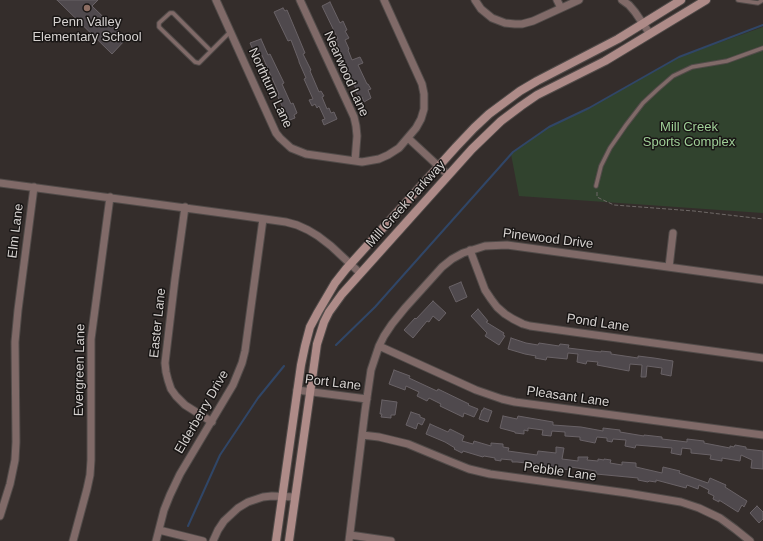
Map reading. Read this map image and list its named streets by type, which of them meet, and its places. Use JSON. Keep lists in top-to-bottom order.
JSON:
{
  "streets": {
    "main road": ["Mill Creek Parkway"],
    "street": [
      "Nearwood Lane",
      "Northturn Lane",
      "Elm Lane",
      "Pinewood Drive",
      "Easter Lane",
      "Pond Lane",
      "Evergreen Lane",
      "Port Lane",
      "Pleasant Lane",
      "Elderberry Drive",
      "Pebble Lane"
    ]
  },
  "crossings": [
    ["Nearwood Lane", "Northturn Lane"],
    ["Mill Creek Parkway", "Port Lane"],
    ["Pinewood Drive", "Pond Lane"],
    ["Pinewood Drive", "Port Lane"],
    ["Pinewood Drive", "Pleasant Lane"],
    ["Pinewood Drive", "Pebble Lane"],
    ["Easter Lane", "Elderberry Drive"]
  ],
  "parks": ["Mill Creek Sports Complex"],
  "places": ["Penn Valley Elementary School"]
}
